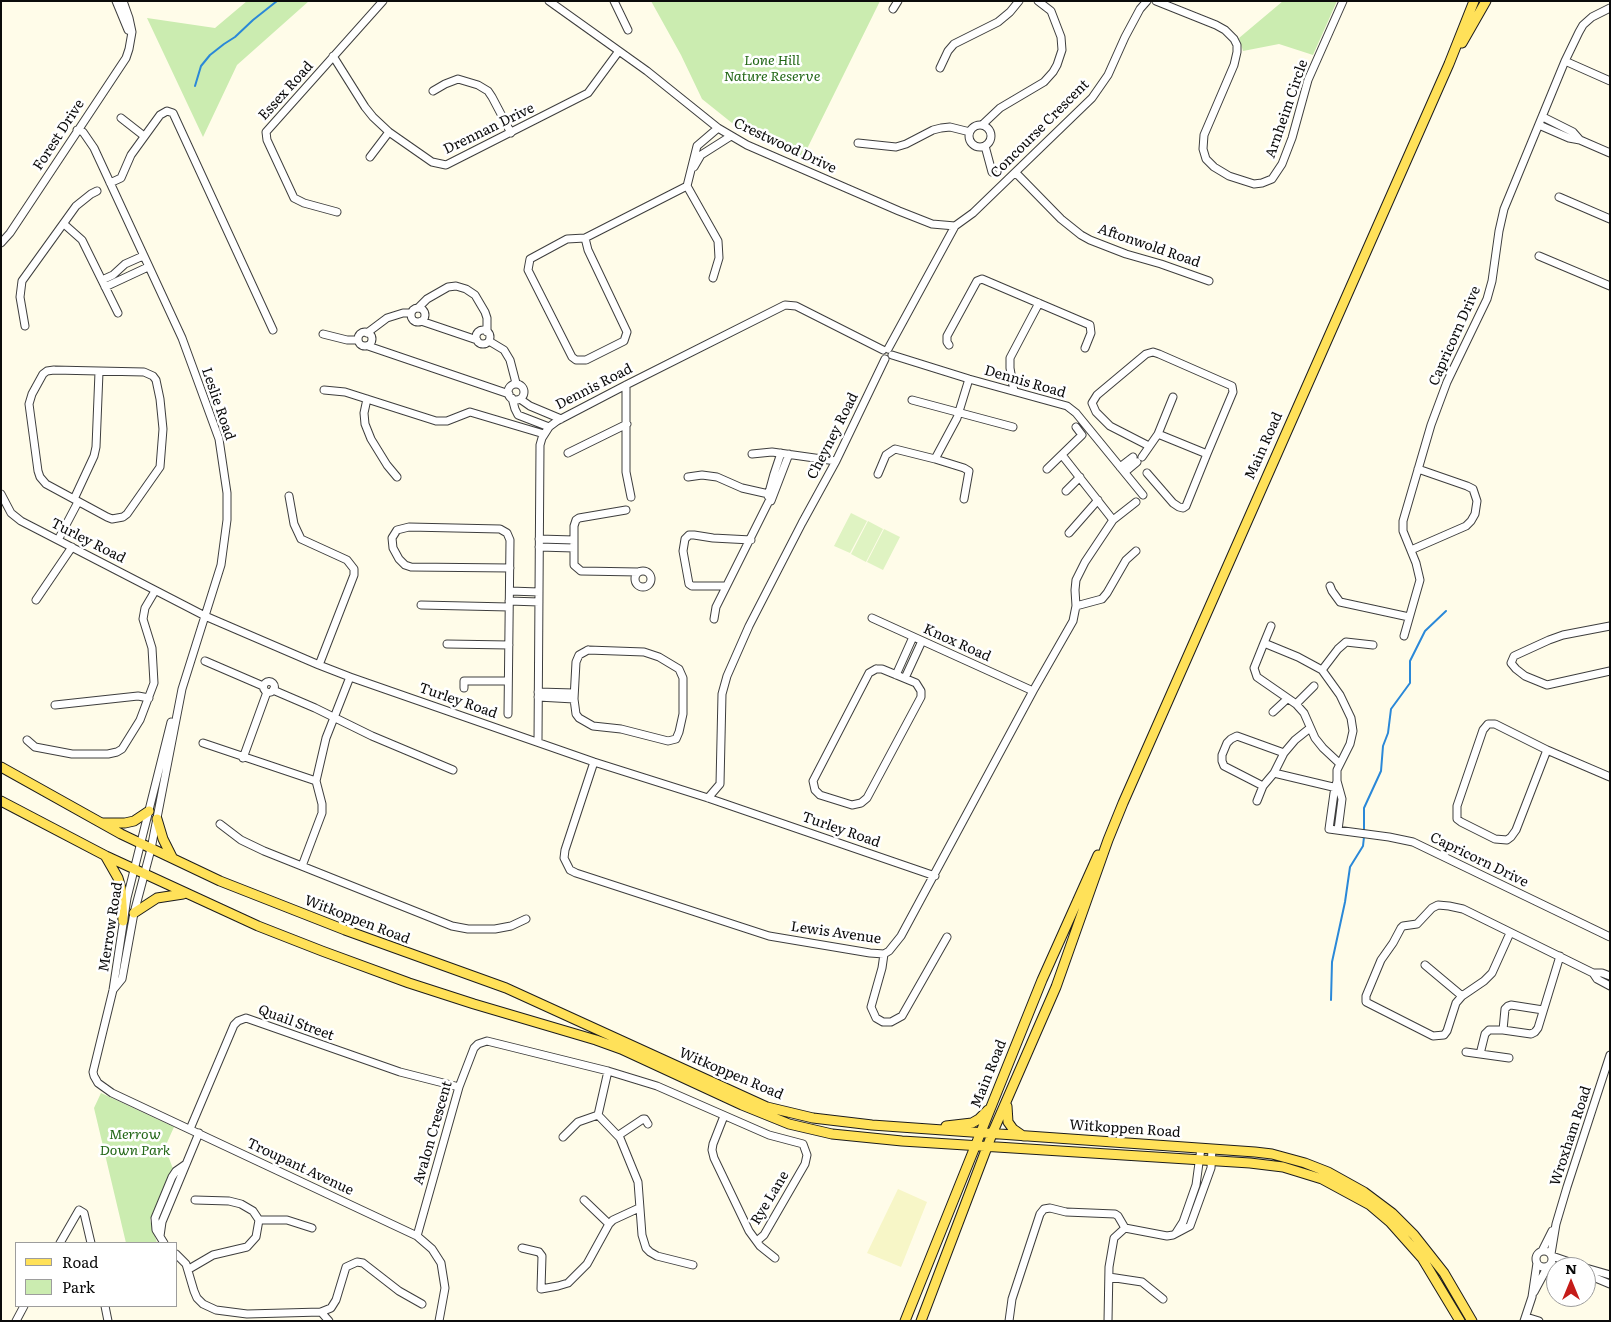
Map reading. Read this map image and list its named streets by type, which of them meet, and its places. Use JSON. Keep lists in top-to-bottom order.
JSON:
{
  "streets": {
    "main road": ["Main Road", "Witkoppen Road"],
    "street": [
      "Essex Road",
      "Arnheim Circle",
      "Drennan Drive",
      "Concourse Crescent",
      "Forest Drive",
      "Crestwood Drive",
      "Aftonwold Road",
      "Capricorn Drive",
      "Dennis Road",
      "Leslie Road",
      "Cheyney Road",
      "Turley Road",
      "Knox Road",
      "Merrow Road",
      "Lewis Avenue",
      "Quail Street",
      "Avalon Crescent",
      "Wroxham Road",
      "Troupant Avenue",
      "Rye Lane"
    ]
  },
  "crossings": [
    ["Essex Road", "Drennan Drive"],
    ["Drennan Drive", "Crestwood Drive"],
    ["Concourse Crescent", "Crestwood Drive"],
    ["Concourse Crescent", "Aftonwold Road"],
    ["Concourse Crescent", "Cheyney Road"],
    ["Forest Drive", "Leslie Road"],
    ["Crestwood Drive", "Cheyney Road"],
    ["Dennis Road", "Cheyney Road"],
    ["Dennis Road", "Turley Road"],
    ["Leslie Road", "Turley Road"],
    ["Leslie Road", "Witkoppen Road"],
    ["Leslie Road", "Merrow Road"],
    ["Cheyney Road", "Turley Road"],
    ["Main Road", "Witkoppen Road"],
    ["Turley Road", "Lewis Avenue"],
    ["Knox Road", "Lewis Avenue"],
    ["Witkoppen Road", "Merrow Road"],
    ["Merrow Road", "Troupant Avenue"],
    ["Quail Street", "Avalon Crescent"],
    ["Quail Street", "Troupant Avenue"],
    ["Avalon Crescent", "Troupant Avenue"],
    ["Avalon Crescent", "Rye Lane"]
  ],
  "parks": ["Lone Hill Nature Reserve", "Merrow Down Park"],
  "legend": ["Road", "Park"],
  "north": "top"
}
